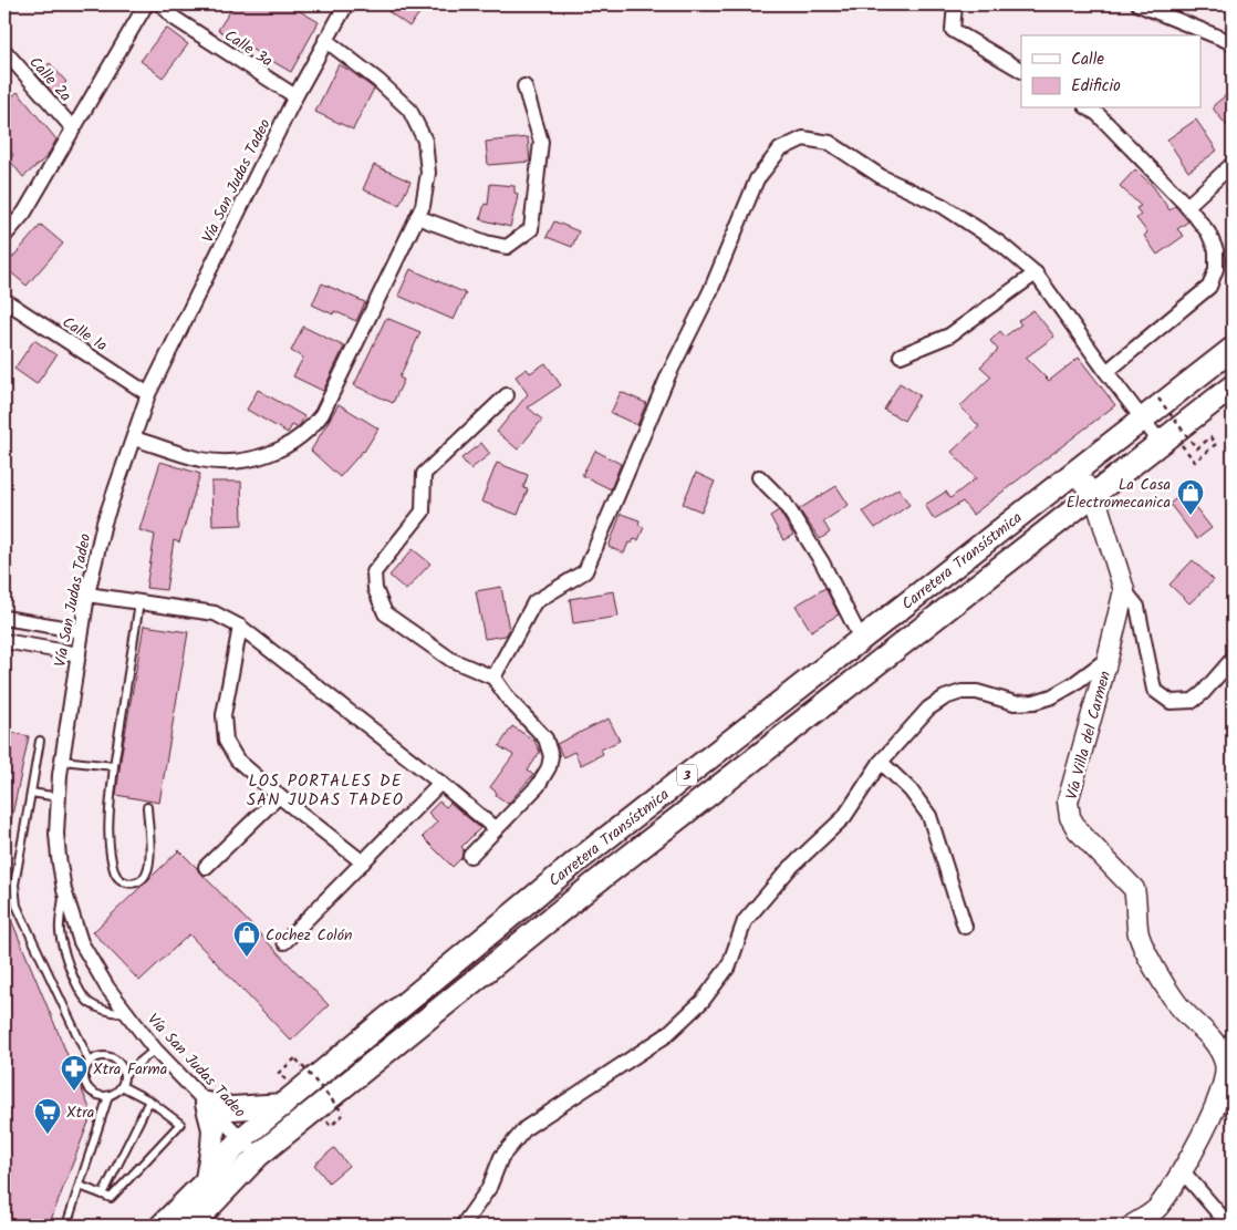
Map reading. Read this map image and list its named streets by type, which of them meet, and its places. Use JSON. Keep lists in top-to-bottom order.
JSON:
{
  "streets": {
    "main road": ["Carretera Transístmica", "3"],
    "street": [
      "Calle 3a",
      "Calle 2a",
      "Vía San Judas Tadeo",
      "Calle 1a",
      "Vía Villa del Carmen"
    ]
  },
  "crossings": [
    ["Calle 3a", "Vía San Judas Tadeo"],
    ["Vía San Judas Tadeo", "Calle 1a"],
    ["Vía San Judas Tadeo", "Carretera Transístmica"]
  ],
  "districts": ["LOS PORTALES DE SAN JUDAS TADEO"],
  "places": {
    "shop": ["La Casa Electromecanica", "Cochez Colón"],
    "pharmacy": ["Xtra Farma"],
    "supermarket": ["Xtra"]
  },
  "legend": ["Calle", "Edificio"]
}
